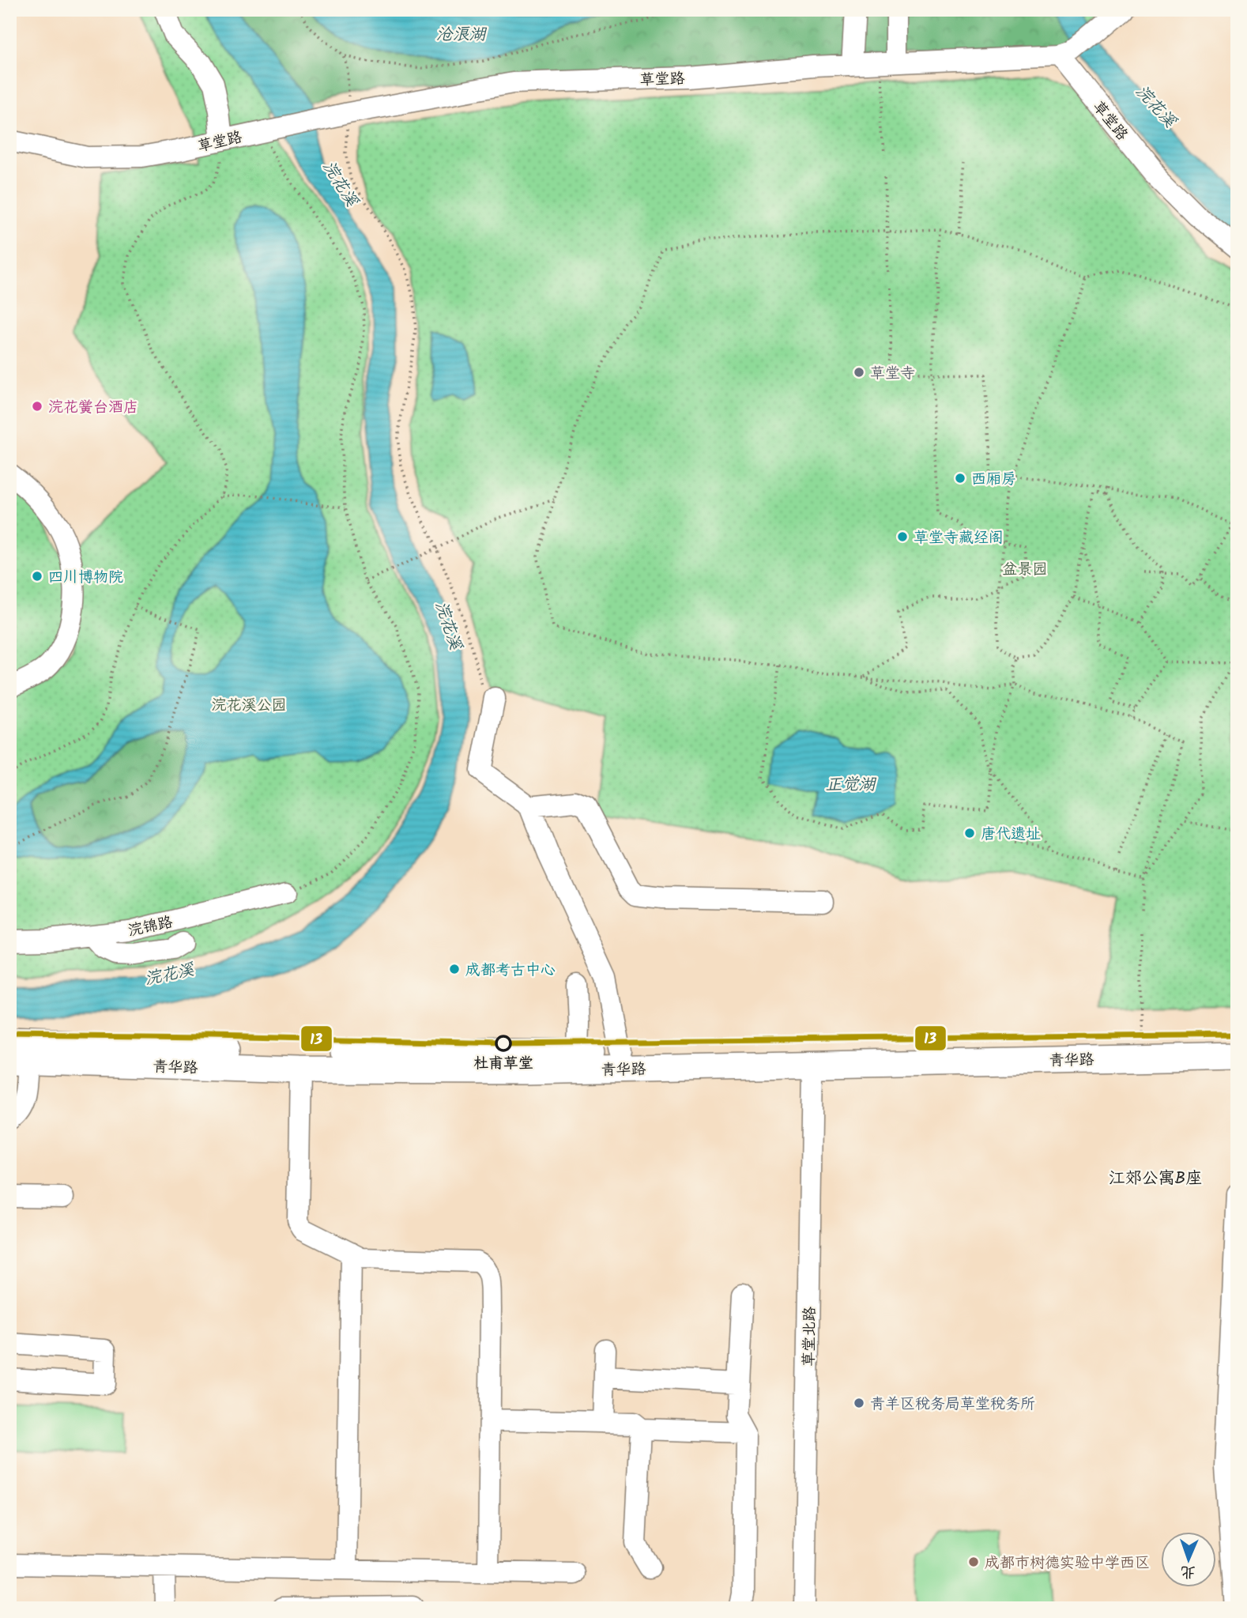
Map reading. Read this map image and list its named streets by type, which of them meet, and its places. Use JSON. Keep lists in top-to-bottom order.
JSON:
{
  "streets": {
    "main road": ["青华路"],
    "street": ["草堂路", "浣锦路", "草堂北路"]
  },
  "crossings": [
    ["青华路", "草堂北路"]
  ],
  "districts": ["江郊公寓B座"],
  "water": ["沧浪湖", "浣花溪", "正觉湖"],
  "parks": ["盆景园", "浣花溪公园"],
  "places": [
    "草堂寺",
    "浣花黉台酒店",
    "西厢房",
    "草堂寺藏经阁",
    "四川博物院",
    "唐代遗址",
    "成都考古中心",
    "杜甫草堂",
    "青羊区税务局草堂税务所",
    "成都市树德实验中学西区"
  ],
  "lines": ["transit line 13"],
  "north": "bottom"
}
